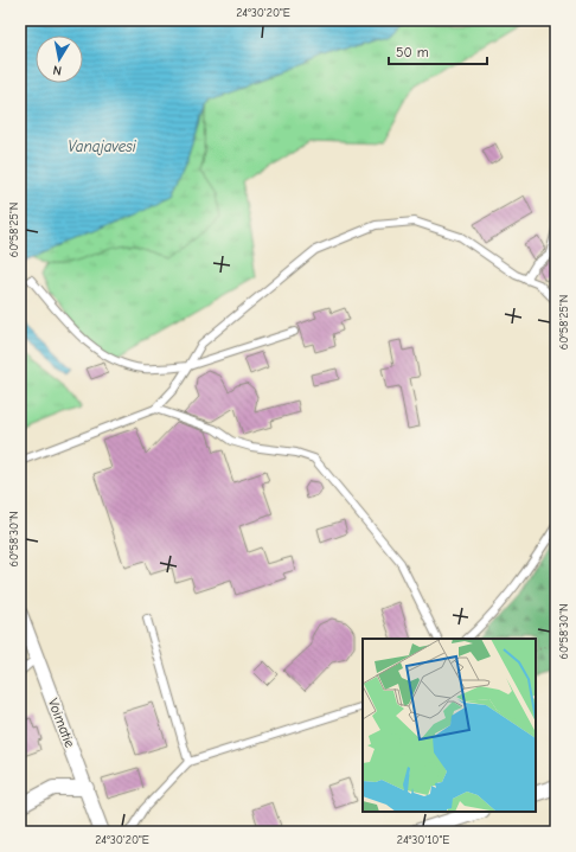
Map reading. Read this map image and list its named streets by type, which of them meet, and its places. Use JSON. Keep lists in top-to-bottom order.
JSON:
{
  "streets": {
    "street": ["Voimatie"]
  },
  "water": ["Vanajavesi"],
  "scale_bar": "50 m",
  "north": "bottom",
  "coordinates": [
    "24°30'20\"E",
    "60°58'25\"N",
    "60°58'30\"N",
    "24°30'10\"E"
  ]
}
